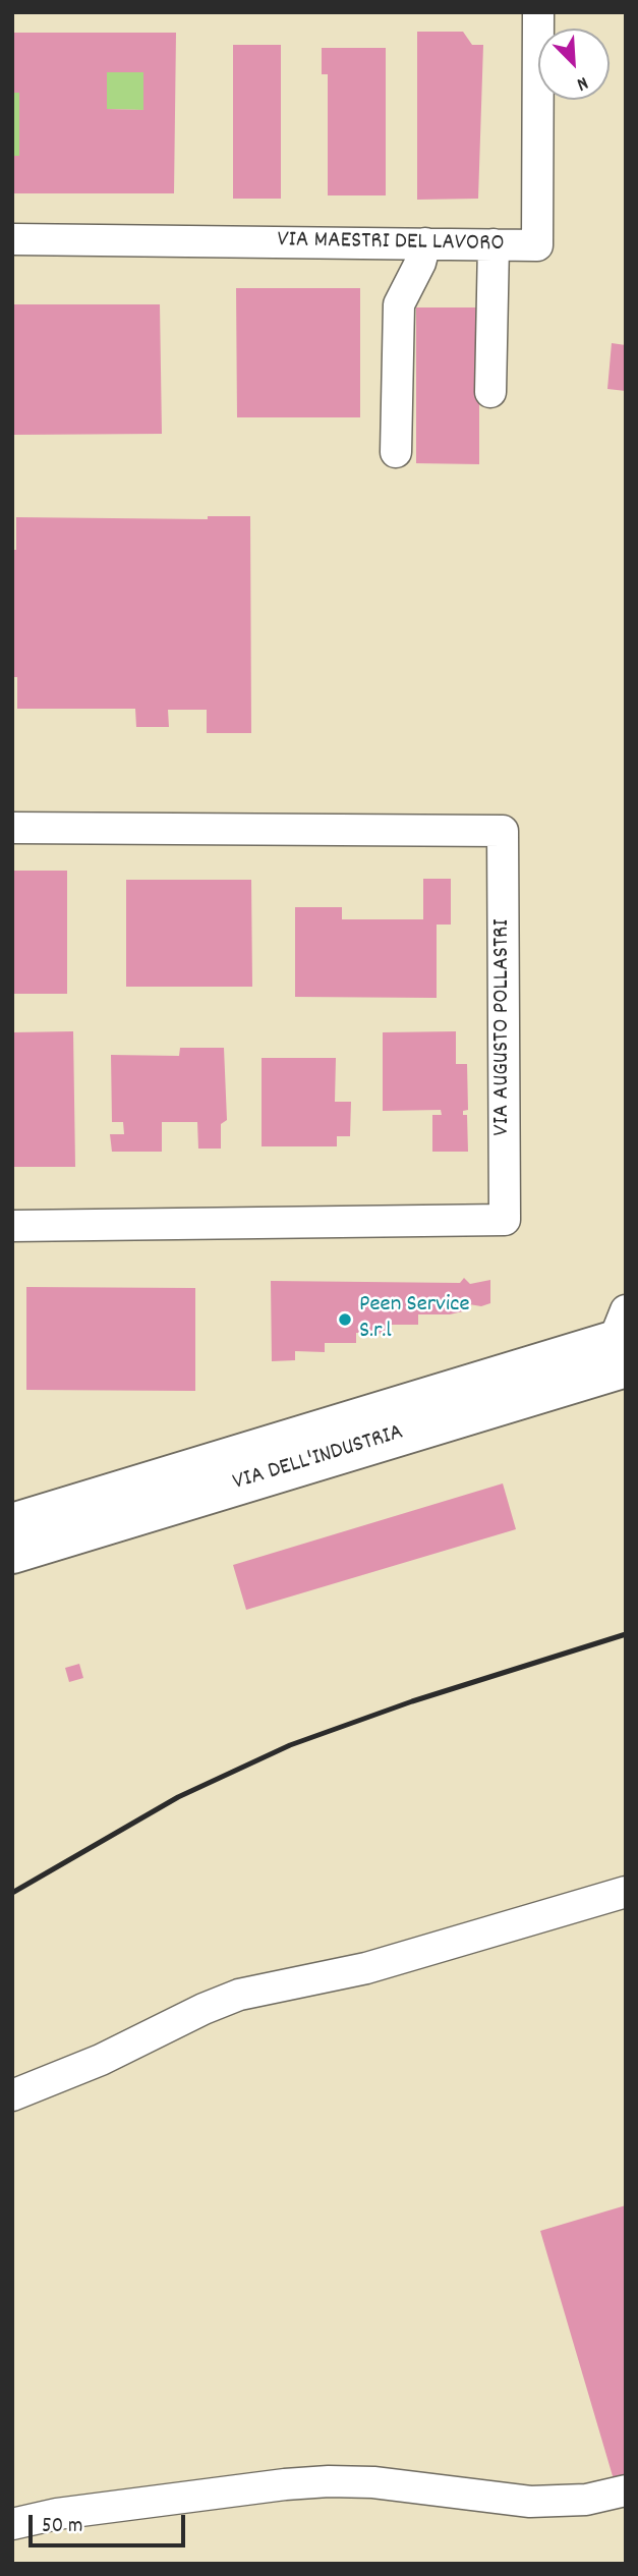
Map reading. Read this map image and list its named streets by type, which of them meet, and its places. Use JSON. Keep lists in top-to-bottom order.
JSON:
{
  "streets": {
    "main road": ["VIA DELL'INDUSTRIA"],
    "street": ["VIA MAESTRI DEL LAVORO", "VIA AUGUSTO POLLASTRI"]
  },
  "places": ["Peen Service S.r.l"],
  "scale_bar": "50 m",
  "north": "bottom right"
}
